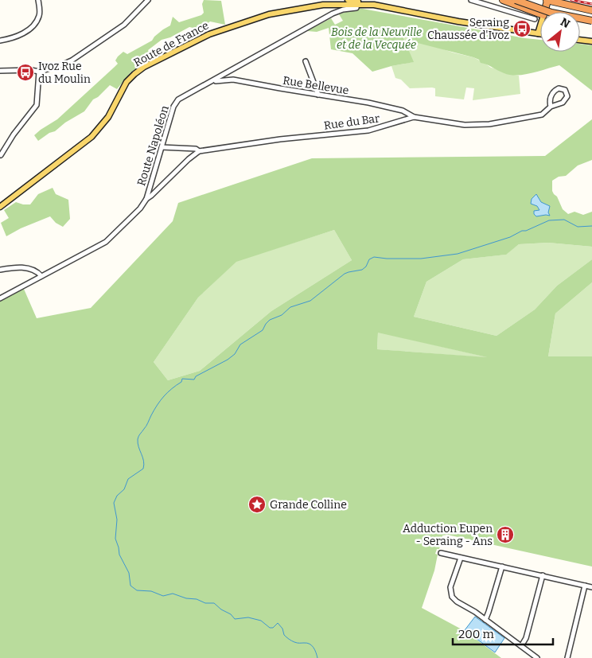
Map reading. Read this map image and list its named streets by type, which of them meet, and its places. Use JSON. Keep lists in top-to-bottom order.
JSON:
{
  "streets": {
    "main road": ["Route de France"],
    "street": ["Rue Bellevue", "Rue du Bar", "Route Napoléon"]
  },
  "crossings": [
    ["Route de France", "Route Napoléon"],
    ["Rue Bellevue", "Rue du Bar"],
    ["Rue Bellevue", "Route Napoléon"],
    ["Rue du Bar", "Route Napoléon"]
  ],
  "parks": ["Bois de la Neuville et de la Vecquée"],
  "places": {
    "bus stop": ["Seraing Chaussée d'Ivoz", "Ivoz Rue du Moulin"],
    "place": ["Grande Colline"],
    "building": ["Adduction Eupen - Seraing - Ans"]
  },
  "scale_bar": "200 m",
  "north": "top right"
}
